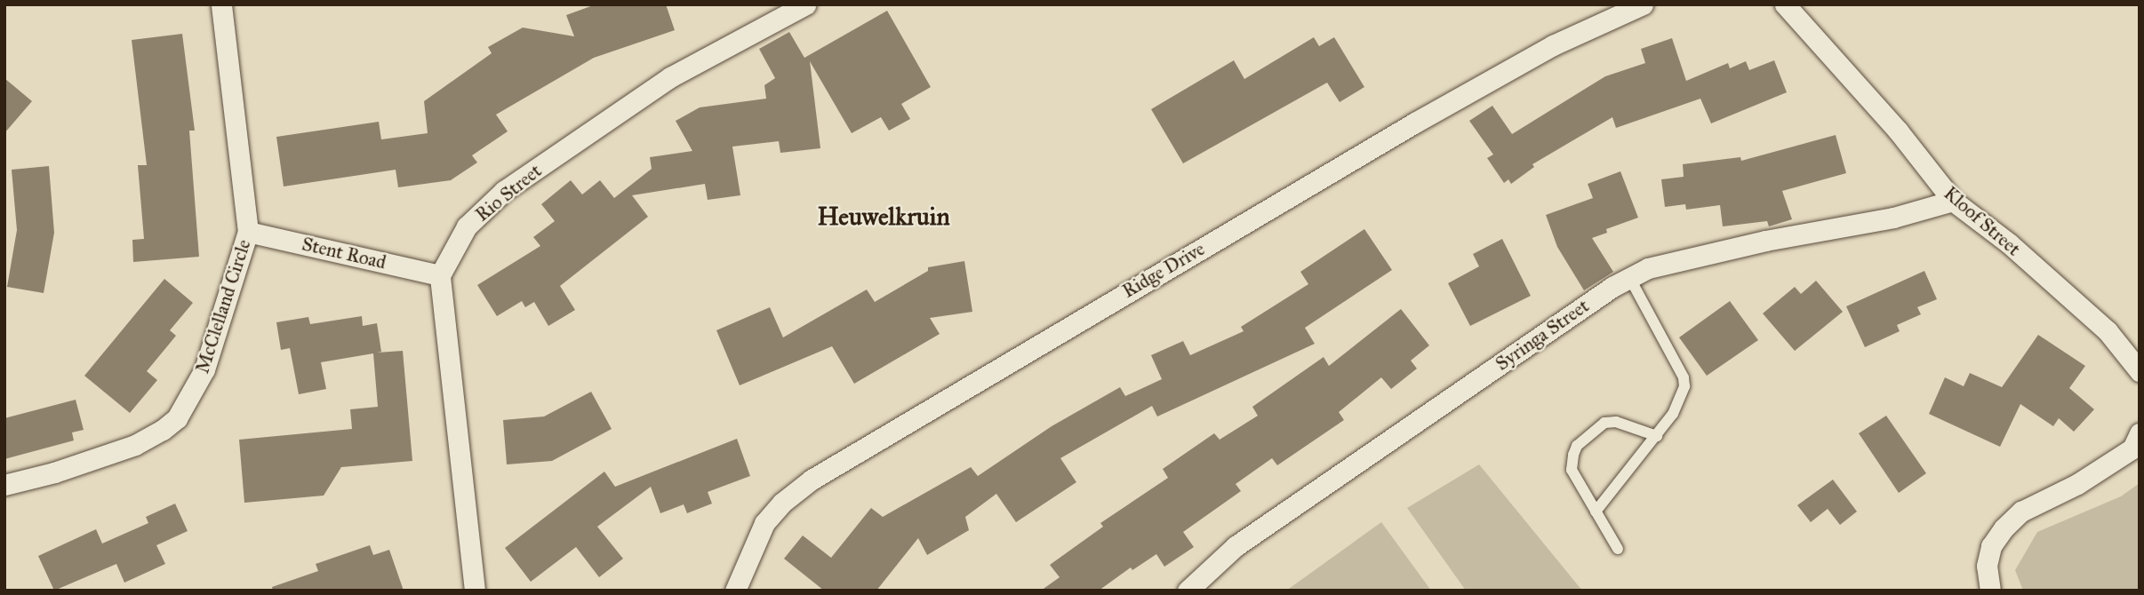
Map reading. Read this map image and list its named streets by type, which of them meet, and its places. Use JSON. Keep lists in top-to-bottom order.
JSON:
{
  "streets": {
    "street": [
      "Rio Street",
      "Kloof Street",
      "Stent Road",
      "Ridge Drive",
      "McClelland Circle",
      "Syringa Street"
    ]
  },
  "crossings": [
    ["Rio Street", "Stent Road"],
    ["Kloof Street", "Syringa Street"],
    ["Stent Road", "McClelland Circle"]
  ],
  "districts": ["Heuwelkruin"]
}
